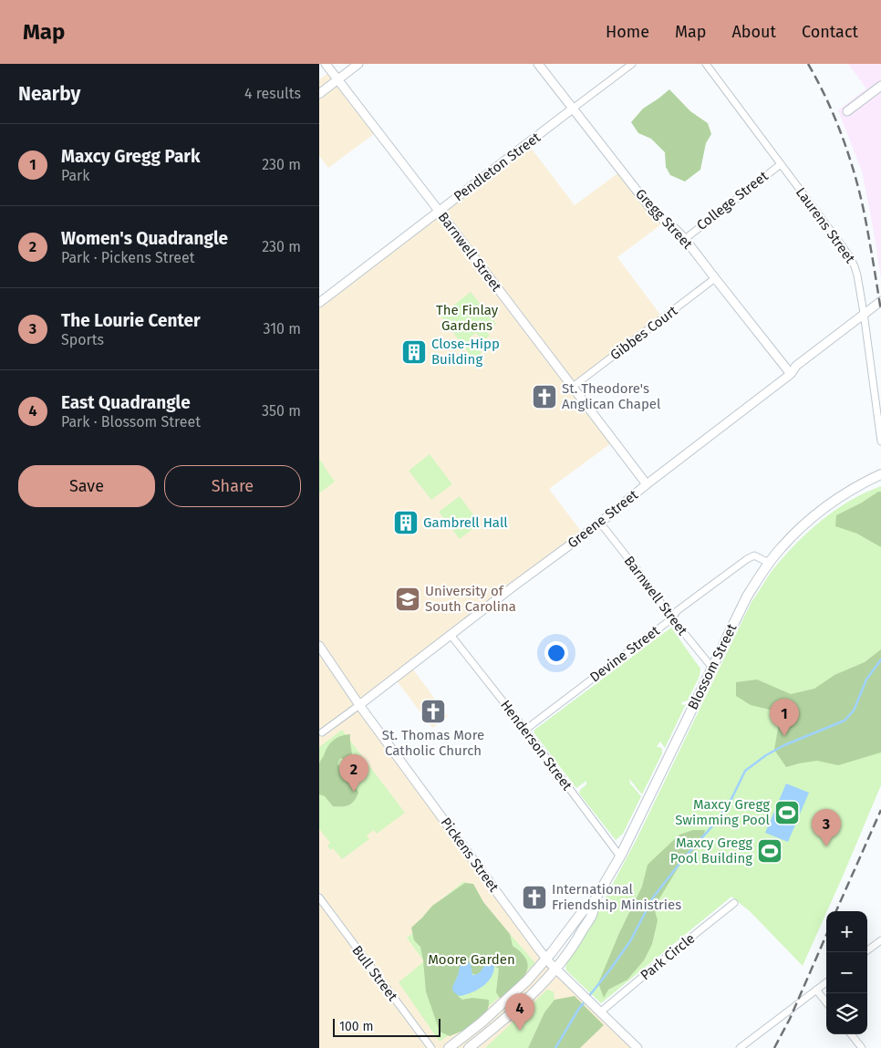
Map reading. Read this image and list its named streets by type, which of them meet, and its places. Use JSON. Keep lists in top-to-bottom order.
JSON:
{
  "streets": {
    "main road": ["Blossom Street"],
    "street": [
      "Pendleton Street",
      "College Street",
      "Gregg Street",
      "Laurens Street",
      "Barnwell Street",
      "Gibbes Court",
      "Greene Street",
      "Devine Street",
      "Henderson Street",
      "Pickens Street",
      "Park Circle",
      "Bull Street"
    ]
  },
  "crossings": [
    ["Pendleton Street", "Gregg Street"],
    ["Pendleton Street", "Barnwell Street"],
    ["College Street", "Gregg Street"],
    ["College Street", "Laurens Street"],
    ["Gregg Street", "Gibbes Court"],
    ["Gregg Street", "Greene Street"],
    ["Laurens Street", "Greene Street"],
    ["Barnwell Street", "Gibbes Court"],
    ["Barnwell Street", "Greene Street"],
    ["Barnwell Street", "Devine Street"],
    ["Barnwell Street", "Blossom Street"],
    ["Greene Street", "Henderson Street"],
    ["Greene Street", "Pickens Street"],
    ["Devine Street", "Blossom Street"],
    ["Devine Street", "Henderson Street"],
    ["Blossom Street", "Henderson Street"],
    ["Blossom Street", "Pickens Street"],
    ["Pickens Street", "Park Circle"]
  ],
  "parks": ["The Finlay Gardens", "Moore Garden"],
  "places": {
    "building": ["Close-Hipp Building", "Gambrell Hall"],
    "church": ["St. Theodore's Anglican Chapel", "St. Thomas More Catholic Church", "International Friendship Ministries"],
    "school or university": ["University of South Carolina"],
    "sports": ["Maxcy Gregg Swimming Pool", "Maxcy Gregg Pool Building"]
  },
  "scale_bar": "100 m",
  "page": {
    "header": "Map",
    "nav": [
      "Home",
      "Map",
      "About",
      "Contact"
    ],
    "heading": ["Nearby", "4 results"],
    "list": [
      {
        "mark": "1",
        "name": "Maxcy Gregg Park",
        "note": "Park",
        "value": "230 m"
      },
      {
        "mark": "2",
        "name": "Women's Quadrangle",
        "note": "Park · Pickens Street",
        "value": "230 m"
      },
      {
        "mark": "3",
        "name": "The Lourie Center",
        "note": "Sports",
        "value": "310 m"
      },
      {
        "mark": "4",
        "name": "East Quadrangle",
        "note": "Park · Blossom Street",
        "value": "350 m"
      }
    ],
    "buttons": ["Save", "Share"],
    "pins": [
      "1",
      "2",
      "3",
      "4"
    ],
    "map_buttons": ["+", "−"],
    "scale": "100 m"
  }
}
